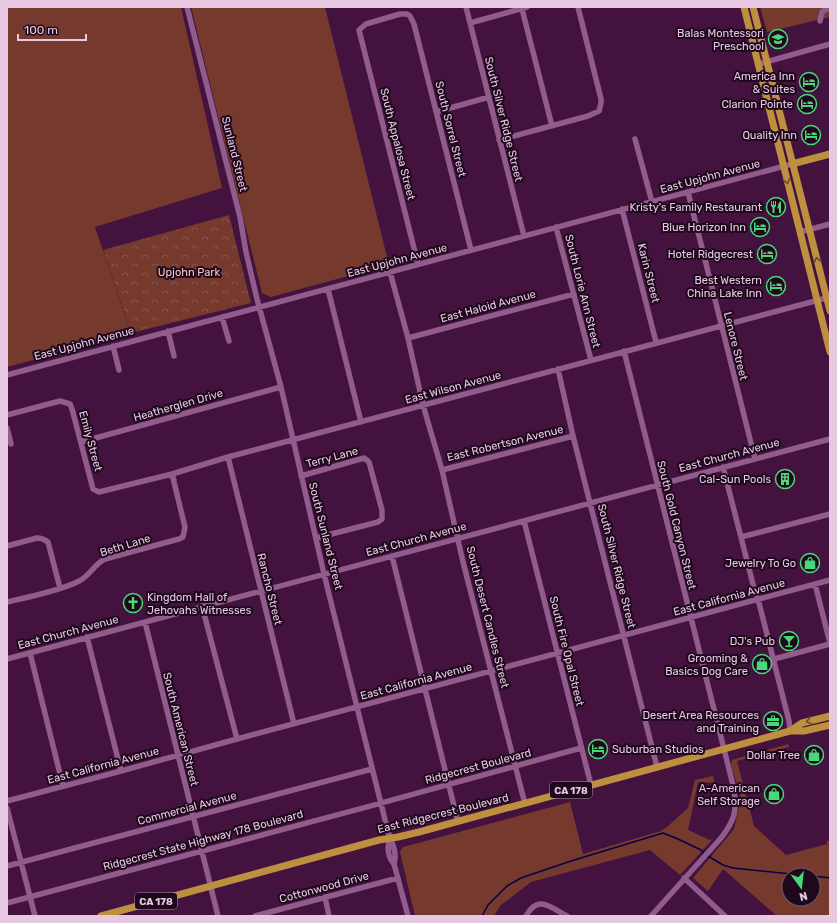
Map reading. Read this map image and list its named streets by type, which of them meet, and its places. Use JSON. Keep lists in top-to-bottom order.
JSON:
{
  "streets": {
    "main road": ["CA 178", "East Ridgecrest Boulevard"],
    "street": [
      "South Silver Ridge Street",
      "South Sorrel Street",
      "South Appalosa Street",
      "Sunland Street",
      "East Upjohn Avenue",
      "Karin Street",
      "South Lorie Ann Street",
      "East Haloid Avenue",
      "Lenore Street",
      "East Wilson Avenue",
      "Heatherglen Drive",
      "Emily Street",
      "East Robertson Avenue",
      "East Church Avenue",
      "Terry Lane",
      "South Gold Canyon Street",
      "South Sunland Street",
      "Beth Lane",
      "Rancho Street",
      "East California Avenue",
      "South Desert Candles Street",
      "South Fire Opal Street",
      "South American Street",
      "Ridgecrest Boulevard",
      "Commercial Avenue",
      "Ridgecrest State Highway 178 Boulevard",
      "Cottonwood Drive"
    ]
  },
  "crossings": [
    ["South Silver Ridge Street", "East Upjohn Avenue"],
    ["South Silver Ridge Street", "East Wilson Avenue"],
    ["South Silver Ridge Street", "East Robertson Avenue"],
    ["South Silver Ridge Street", "East Church Avenue"],
    ["South Silver Ridge Street", "East California Avenue"],
    ["South Silver Ridge Street", "East Ridgecrest Boulevard"],
    ["South Sorrel Street", "South Appalosa Street"],
    ["South Sorrel Street", "East Upjohn Avenue"],
    ["South Appalosa Street", "East Upjohn Avenue"],
    ["Sunland Street", "East Upjohn Avenue"],
    ["Sunland Street", "South Sunland Street"],
    ["East Upjohn Avenue", "Karin Street"],
    ["East Upjohn Avenue", "South Lorie Ann Street"],
    ["East Upjohn Avenue", "Lenore Street"],
    ["East Upjohn Avenue", "South Sunland Street"],
    ["East Upjohn Avenue", "South Desert Candles Street"],
    ["Karin Street", "East Wilson Avenue"],
    ["South Lorie Ann Street", "East Haloid Avenue"],
    ["South Lorie Ann Street", "East Wilson Avenue"],
    ["East Haloid Avenue", "South Desert Candles Street"],
    ["Lenore Street", "East Wilson Avenue"],
    ["Lenore Street", "East Church Avenue"],
    ["East Wilson Avenue", "Emily Street"],
    ["East Wilson Avenue", "South Gold Canyon Street"],
    ["East Wilson Avenue", "South Sunland Street"],
    ["East Wilson Avenue", "Beth Lane"],
    ["East Wilson Avenue", "Rancho Street"],
    ["East Wilson Avenue", "South Desert Candles Street"],
    ["Heatherglen Drive", "Emily Street"],
    ["Heatherglen Drive", "South Sunland Street"],
    ["East Robertson Avenue", "South Desert Candles Street"],
    ["East Church Avenue", "South Gold Canyon Street"],
    ["East Church Avenue", "South Sunland Street"],
    ["East Church Avenue", "Rancho Street"],
    ["East Church Avenue", "South Desert Candles Street"],
    ["East Church Avenue", "South Fire Opal Street"],
    ["East Church Avenue", "South American Street"],
    ["Terry Lane", "South Sunland Street"],
    ["South Gold Canyon Street", "East California Avenue"],
    ["South Gold Canyon Street", "East Ridgecrest Boulevard"],
    ["South Sunland Street", "East California Avenue"],
    ["South Sunland Street", "Commercial Avenue"],
    ["Rancho Street", "East California Avenue"],
    ["East California Avenue", "South Desert Candles Street"],
    ["East California Avenue", "South Fire Opal Street"],
    ["East California Avenue", "South American Street"],
    ["South Desert Candles Street", "Ridgecrest Boulevard"],
    ["South Desert Candles Street", "East Ridgecrest Boulevard"],
    ["South Fire Opal Street", "Ridgecrest Boulevard"],
    ["South Fire Opal Street", "East Ridgecrest Boulevard"],
    ["South American Street", "Commercial Avenue"],
    ["South American Street", "East Ridgecrest Boulevard"],
    ["South American Street", "Ridgecrest State Highway 178 Boulevard"],
    ["Ridgecrest Boulevard", "Ridgecrest State Highway 178 Boulevard"]
  ],
  "parks": ["Upjohn Park"],
  "places": {
    "school or university": ["Balas Montessori Preschool"],
    "hotel": [
      "America Inn & Suites",
      "Clarion Pointe",
      "Quality Inn",
      "Blue Horizon Inn",
      "Hotel Ridgecrest",
      "Best Western China Lake Inn",
      "Suburban Studios"
    ],
    "restaurant": ["Kristy's Family Restaurant"],
    "building": ["Cal-Sun Pools"],
    "shop": [
      "Jewelry To Go",
      "Grooming & Basics Dog Care",
      "Dollar Tree",
      "A-American Self Storage"
    ],
    "church": ["Kingdom Hall of Jehovahs Witnesses"],
    "bar": ["DJ's Pub"],
    "office": ["Desert Area Resources and Training"]
  },
  "scale_bar": "100 m",
  "north": "bottom"
}
